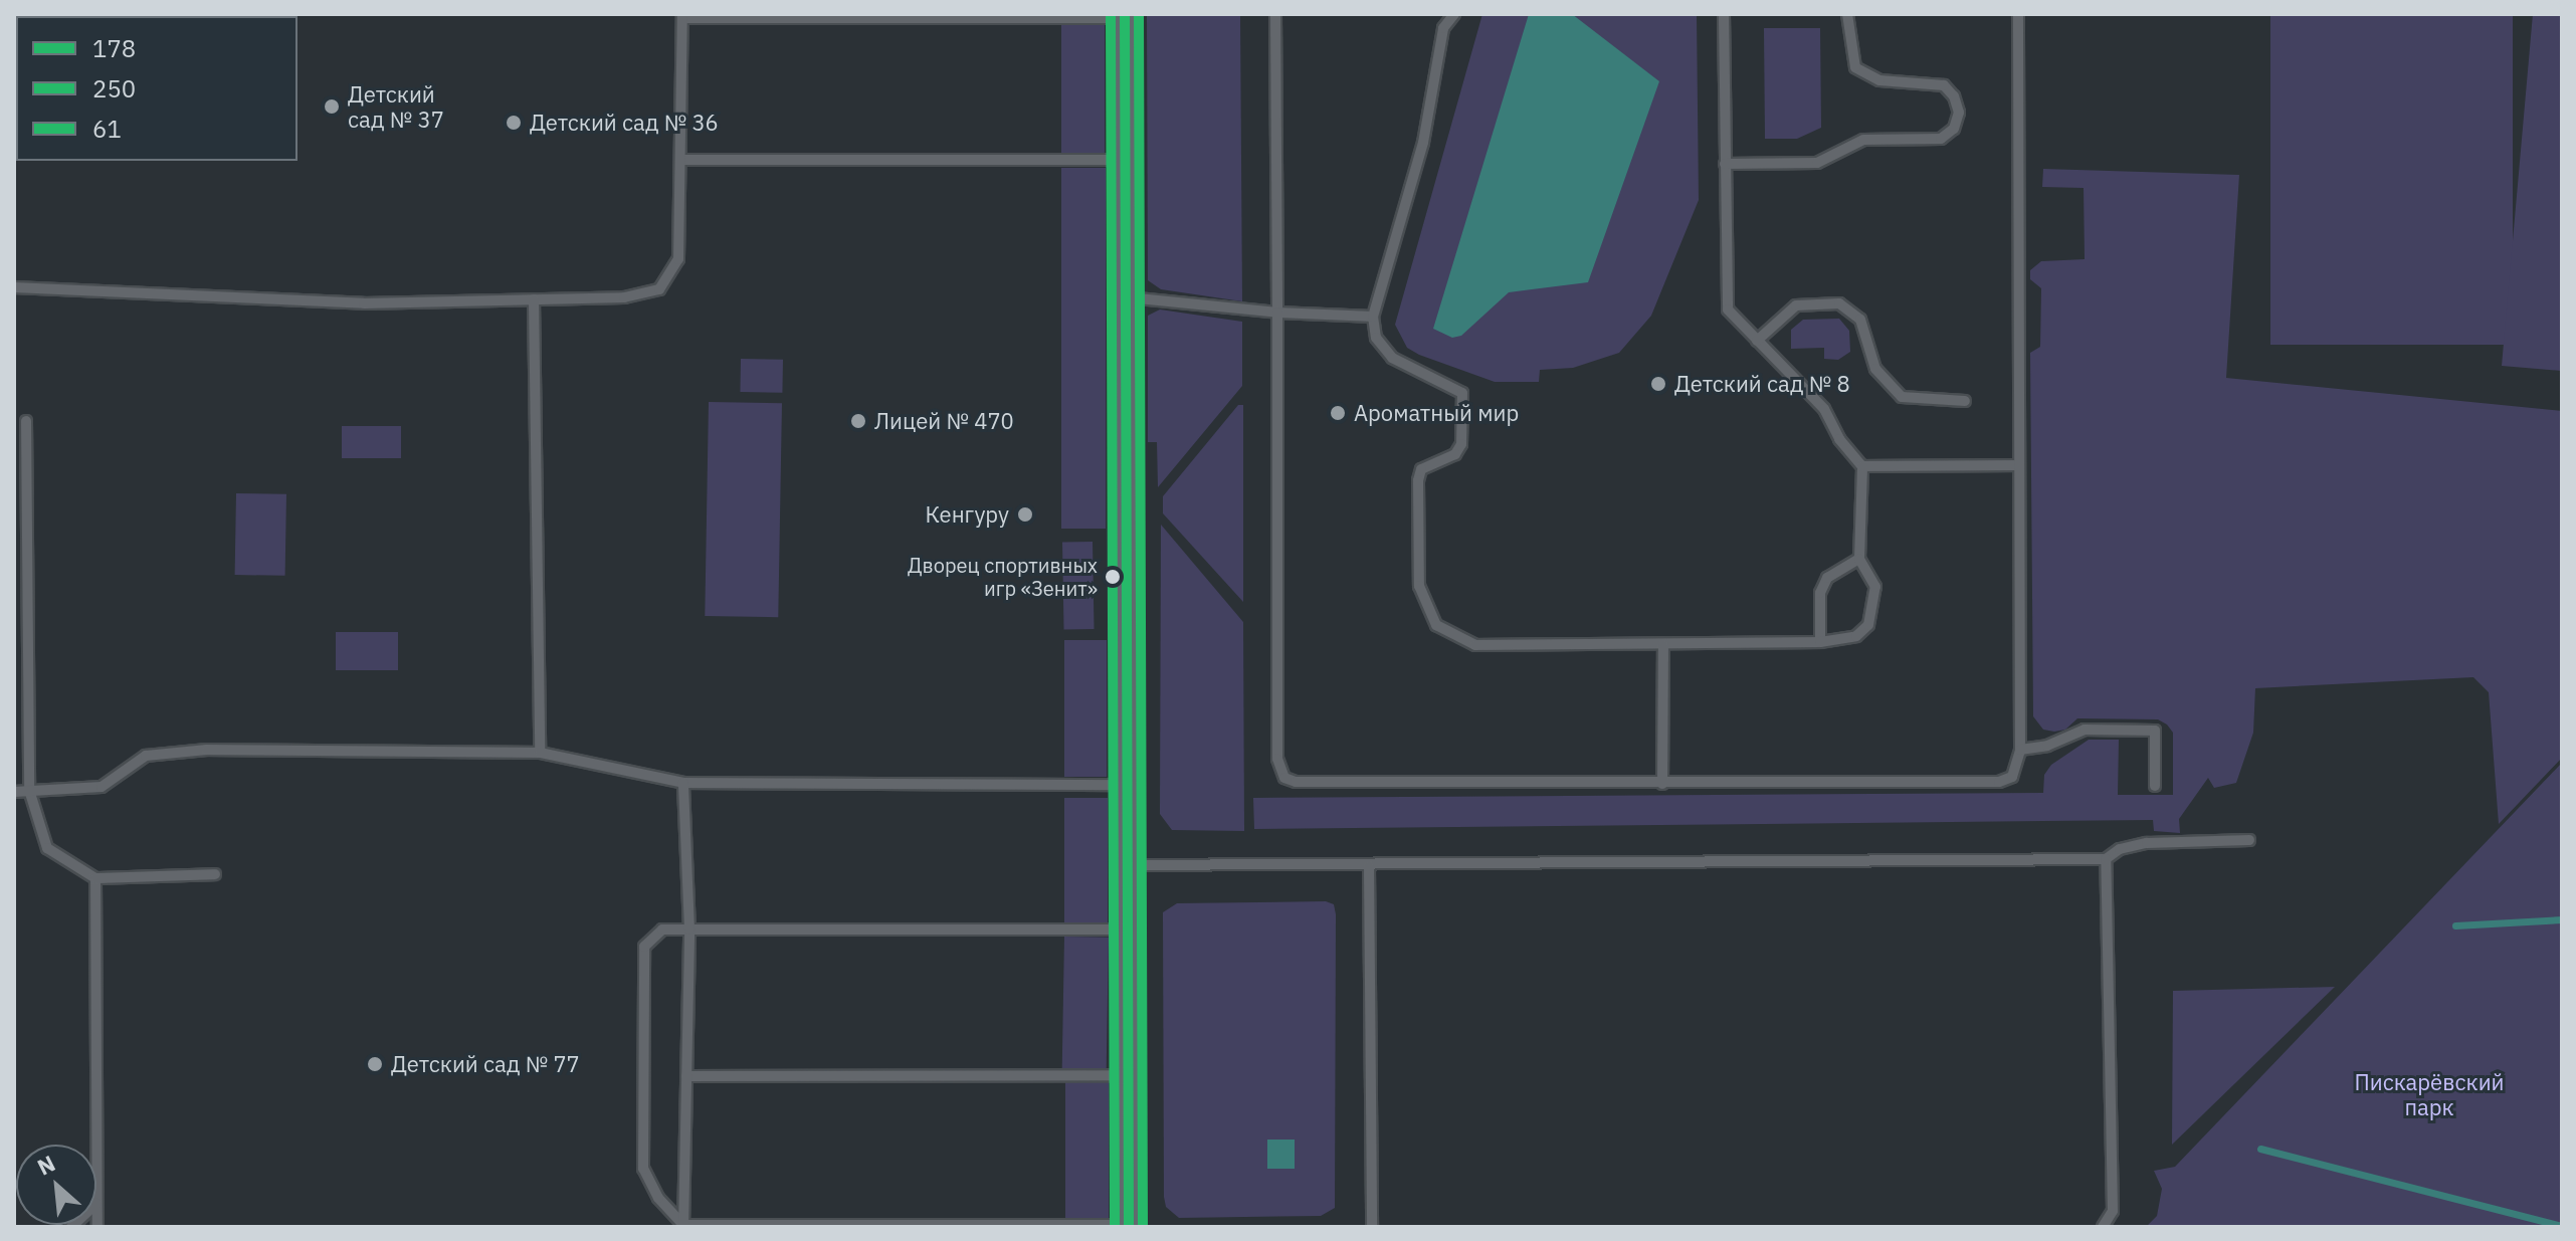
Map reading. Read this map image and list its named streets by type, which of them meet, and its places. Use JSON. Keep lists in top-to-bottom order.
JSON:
{
  "parks": ["Пискарёвский парк"],
  "places": [
    "Детский сад № 37",
    "Детский сад № 36",
    "Детский сад № 8",
    "Ароматный мир",
    "Лицей № 470",
    "Кенгуру",
    "Дворец спортивных игр «Зенит»",
    "Детский сад № 77"
  ],
  "lines": ["transit line 178", "transit line 250", "transit line 61"],
  "legend": ["178", "250", "61"],
  "north": "top left"
}
